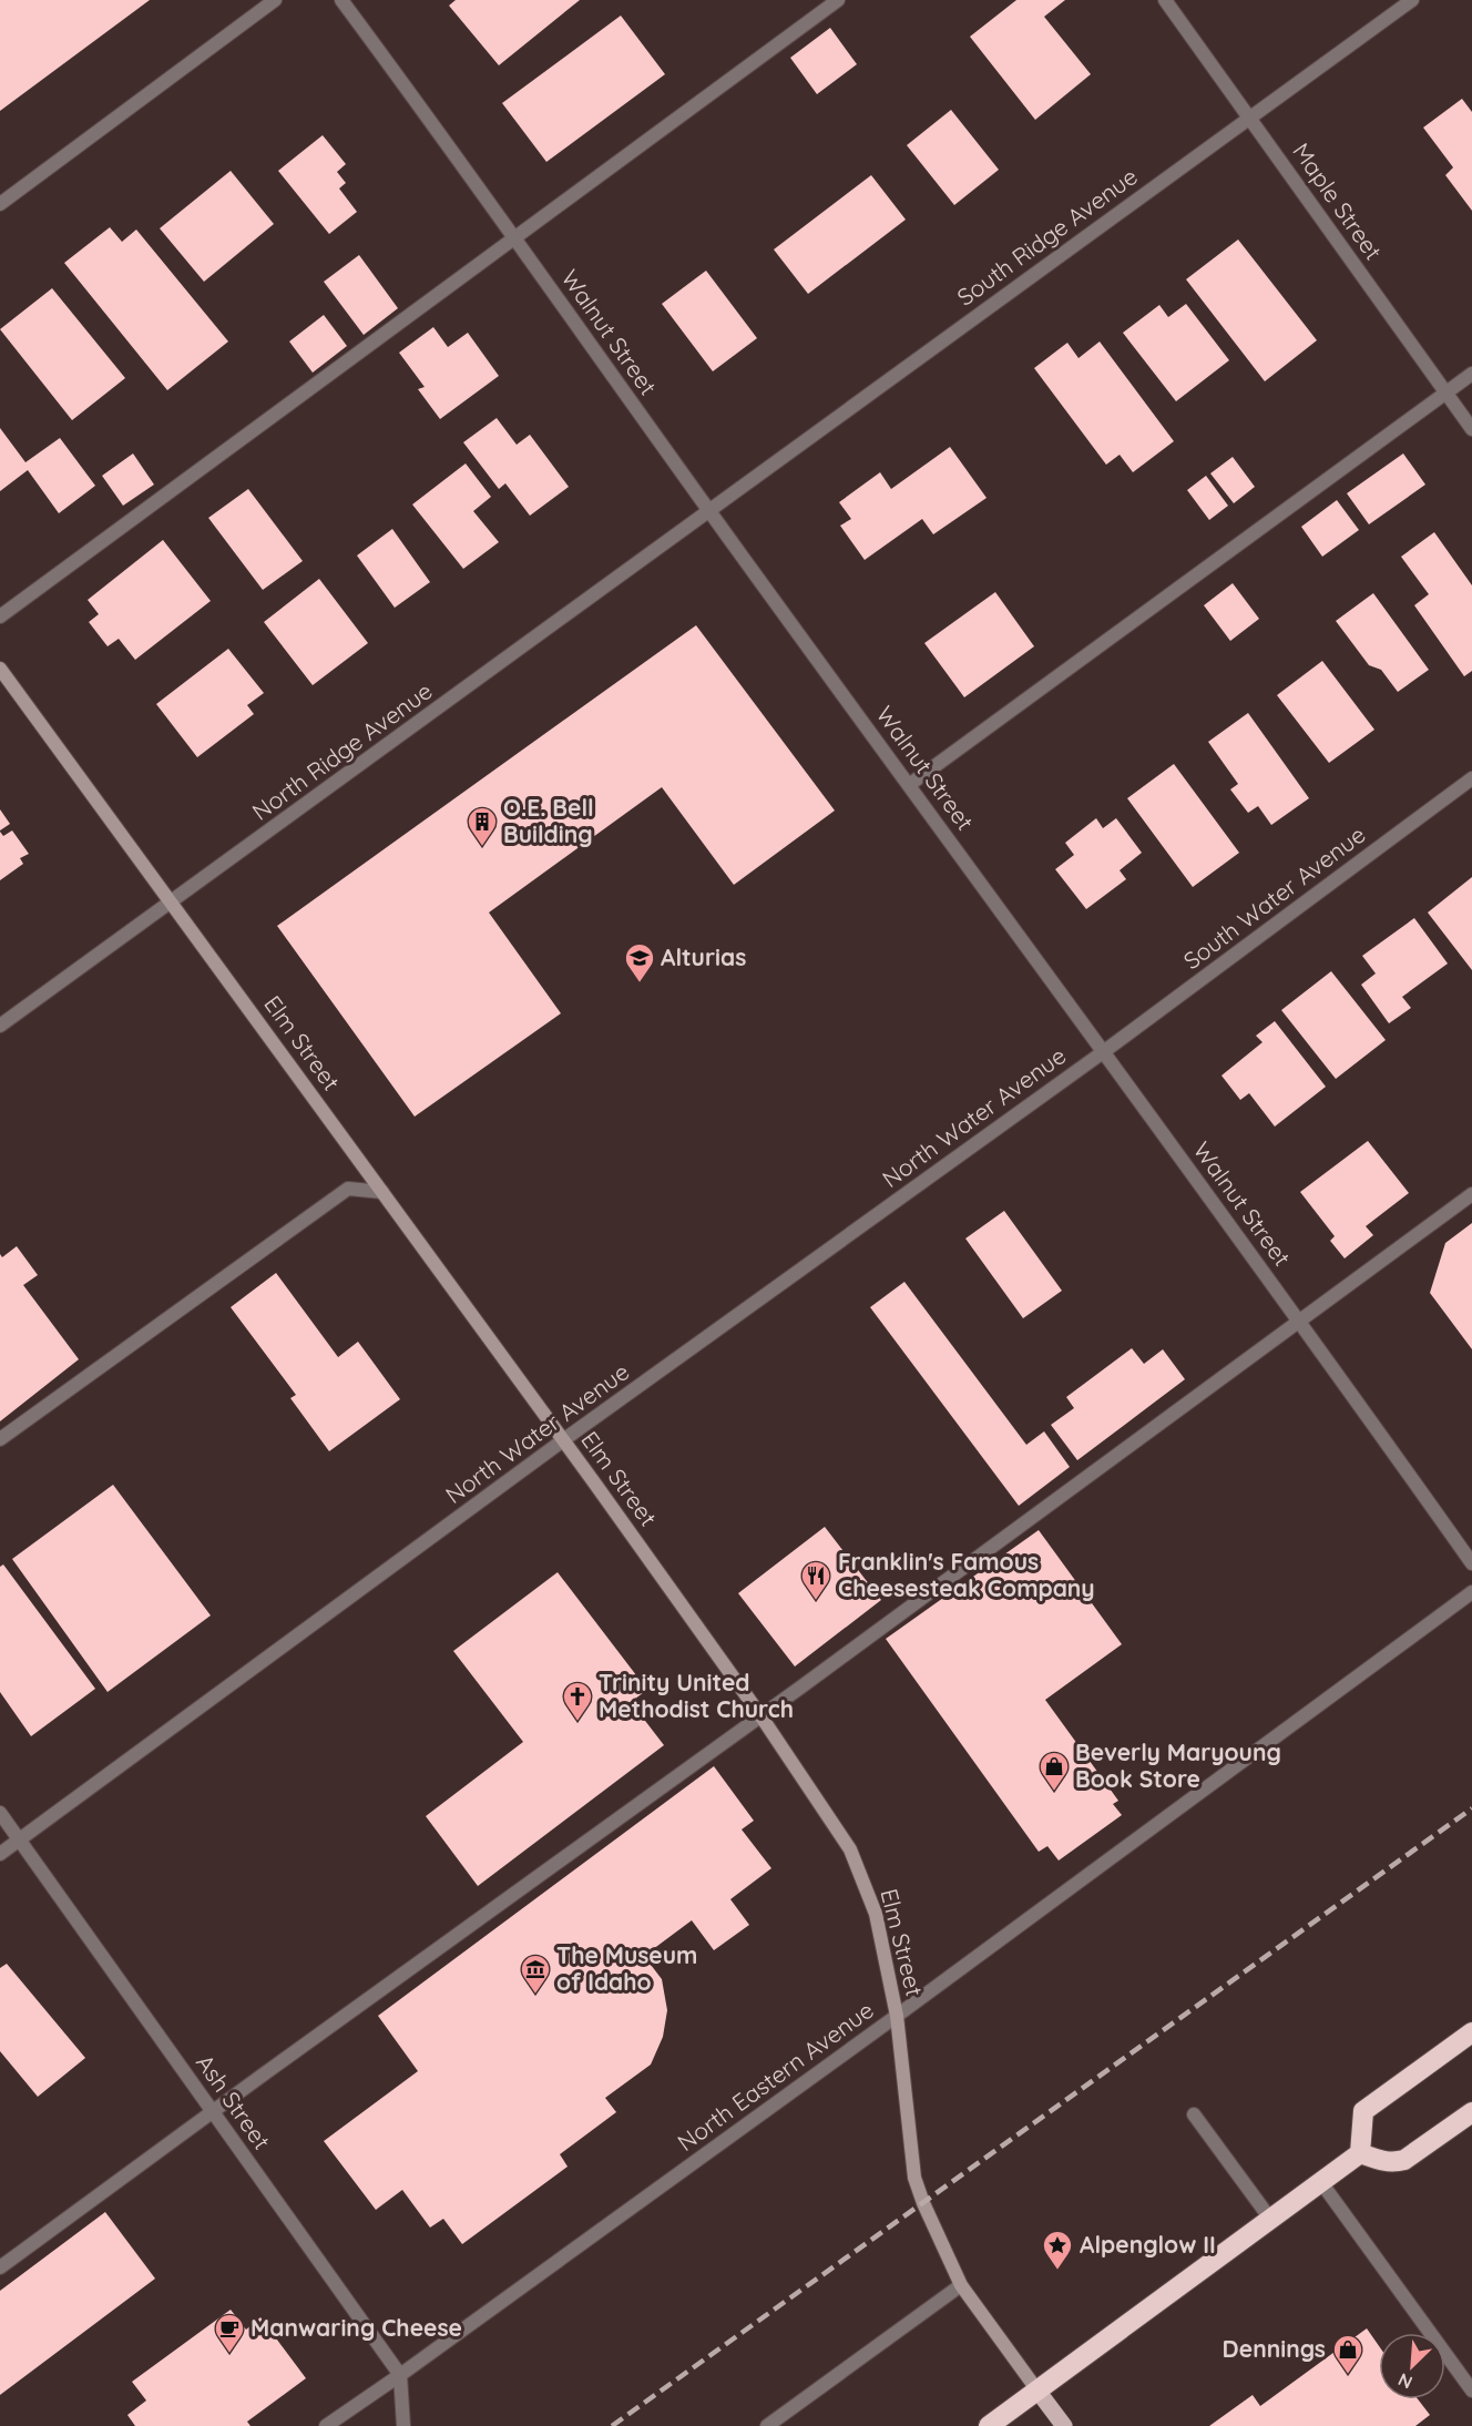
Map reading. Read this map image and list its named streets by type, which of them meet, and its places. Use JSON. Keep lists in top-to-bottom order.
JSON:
{
  "streets": {
    "street": [
      "Maple Street",
      "South Ridge Avenue",
      "Walnut Street",
      "North Ridge Avenue",
      "South Water Avenue",
      "Elm Street",
      "North Water Avenue",
      "North Eastern Avenue",
      "Ash Street"
    ]
  },
  "crossings": [
    ["Maple Street", "South Ridge Avenue"],
    ["South Ridge Avenue", "Walnut Street"],
    ["South Ridge Avenue", "North Ridge Avenue"],
    ["Walnut Street", "North Ridge Avenue"],
    ["Walnut Street", "South Water Avenue"],
    ["Walnut Street", "North Water Avenue"],
    ["North Ridge Avenue", "Elm Street"],
    ["South Water Avenue", "North Water Avenue"],
    ["Elm Street", "North Water Avenue"],
    ["Elm Street", "North Eastern Avenue"],
    ["North Water Avenue", "Ash Street"],
    ["North Eastern Avenue", "Ash Street"]
  ],
  "places": {
    "building": ["O.E. Bell Building"],
    "school or university": ["Alturias"],
    "restaurant": ["Franklin's Famous Cheesesteak Company"],
    "church": ["Trinity United Methodist Church"],
    "shop": ["Beverly Maryoung Book Store", "Dennings"],
    "museum": ["The Museum of Idaho"],
    "place": ["Alpenglow II"],
    "cafe": ["Manwaring Cheese"]
  },
  "north": "bottom left"
}
